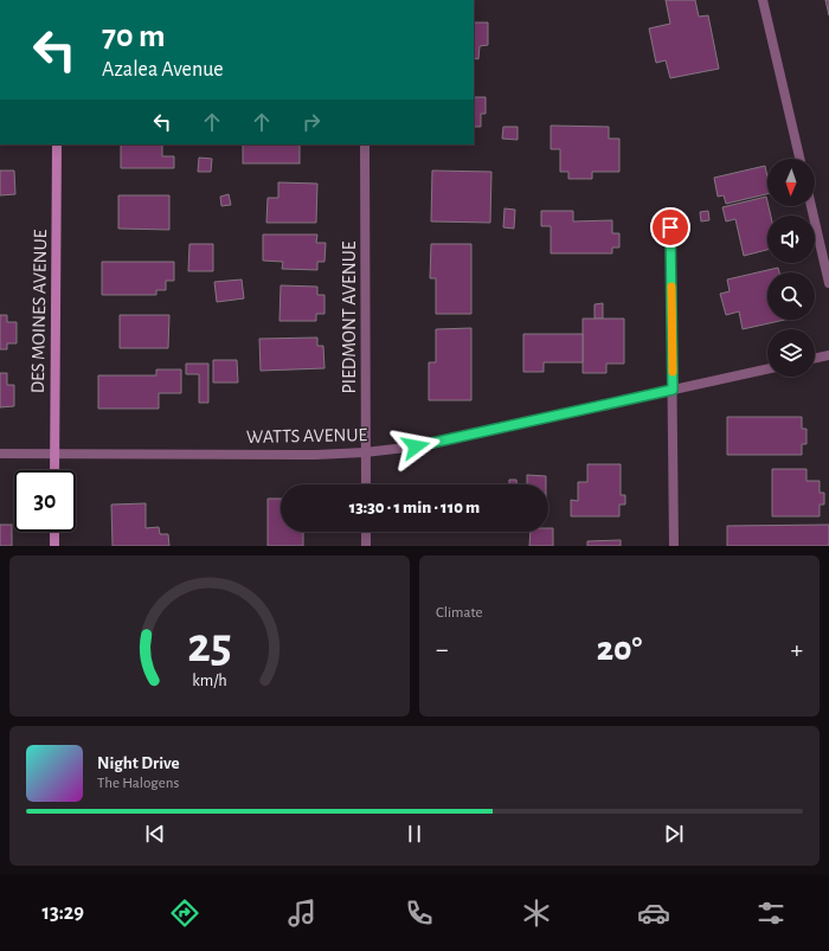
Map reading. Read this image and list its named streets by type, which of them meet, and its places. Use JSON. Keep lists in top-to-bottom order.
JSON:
{
  "streets": {
    "street": ["DES MOINES AVENUE", "PIEDMONT AVENUE", "WATTS AVENUE"]
  },
  "crossings": [
    ["DES MOINES AVENUE", "WATTS AVENUE"],
    ["PIEDMONT AVENUE", "WATTS AVENUE"]
  ],
  "north": "bottom",
  "page": {
    "turn": ["70 m", "Azalea Avenue"],
    "limit": "30",
    "trip": "13:30 · 1 min · 110 m",
    "tile": "Climate",
    "heat": ["−", "20°", "+"],
    "song": ["Night Drive", "The Halogens"],
    "tabs": "13:29",
    "gauge": ["25", "km/h"]
  }
}
